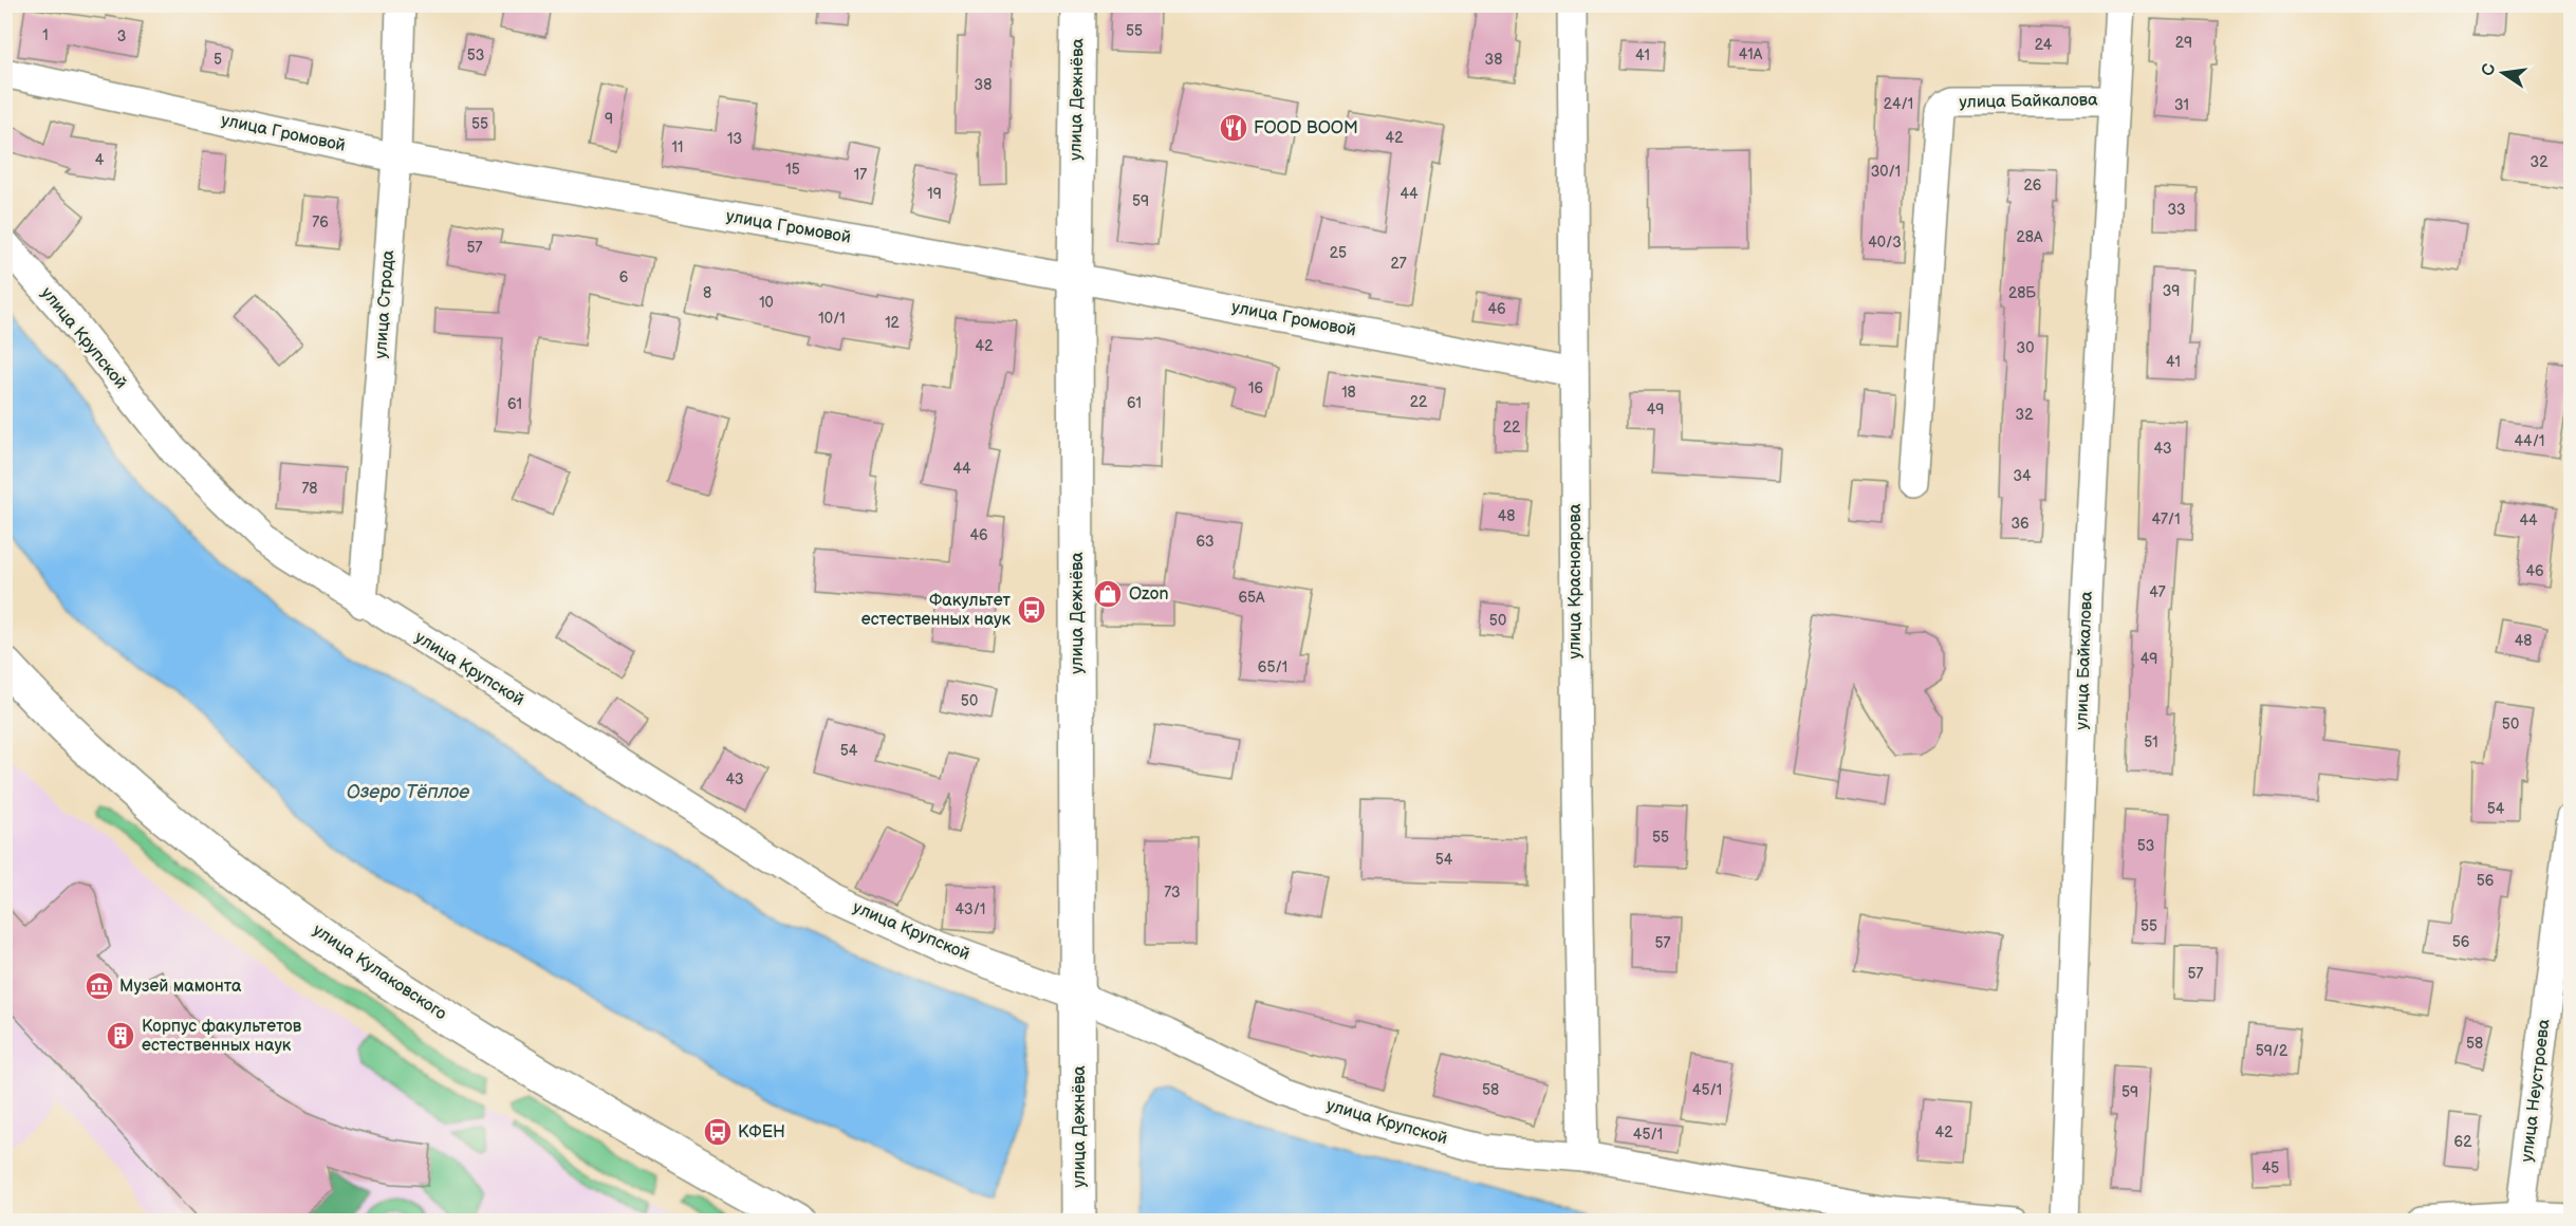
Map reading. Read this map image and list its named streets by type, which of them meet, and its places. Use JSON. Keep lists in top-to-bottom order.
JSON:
{
  "streets": {
    "main road": ["улица Дежнёва", "улица Кулаковского"],
    "street": [
      "улица Байкалова",
      "улица Громовой",
      "улица Строда",
      "улица Крупской",
      "улица Красноярова",
      "улица Неустроева"
    ]
  },
  "crossings": [
    ["улица Дежнёва", "улица Громовой"],
    ["улица Дежнёва", "улица Крупской"],
    ["улица Громовой", "улица Строда"],
    ["улица Громовой", "улица Красноярова"],
    ["улица Строда", "улица Крупской"],
    ["улица Крупской", "улица Красноярова"]
  ],
  "water": ["Озеро Тёплое"],
  "places": {
    "restaurant": ["FOOD BOOM"],
    "shop": ["Ozon"],
    "bus stop": ["Факультет естественных наук", "КФЕН"],
    "museum": ["Музей мамонта"],
    "building": ["Корпус факультетов естественных наук"]
  },
  "house_numbers": [
    "55",
    "1",
    "3",
    "29",
    "24",
    "41А",
    "53",
    "41",
    "5",
    "38",
    "38",
    "24/1",
    "31",
    "9",
    "55",
    "42",
    "13",
    "11",
    "4",
    "32",
    "15",
    "30/1",
    "17",
    "26",
    "19",
    "44",
    "59",
    "33",
    "76",
    "28А",
    "40/3",
    "57",
    "25",
    "27",
    "6",
    "39",
    "8",
    "28Б",
    "10",
    "46",
    "10/1",
    "12",
    "42",
    "30",
    "41",
    "16",
    "18",
    "22",
    "61",
    "61",
    "49",
    "32",
    "22",
    "44/1",
    "43",
    "44",
    "34",
    "78",
    "48",
    "47/1",
    "44",
    "36",
    "46",
    "63",
    "46",
    "47",
    "65А",
    "50",
    "48",
    "49",
    "65/1",
    "50",
    "50",
    "51",
    "54",
    "43",
    "54",
    "55",
    "53",
    "54",
    "56",
    "73",
    "43/1",
    "55",
    "56",
    "57",
    "57",
    "58",
    "59/2",
    "58",
    "45/1",
    "59",
    "42",
    "45/1",
    "62",
    "45"
  ],
  "north": "left"
}
